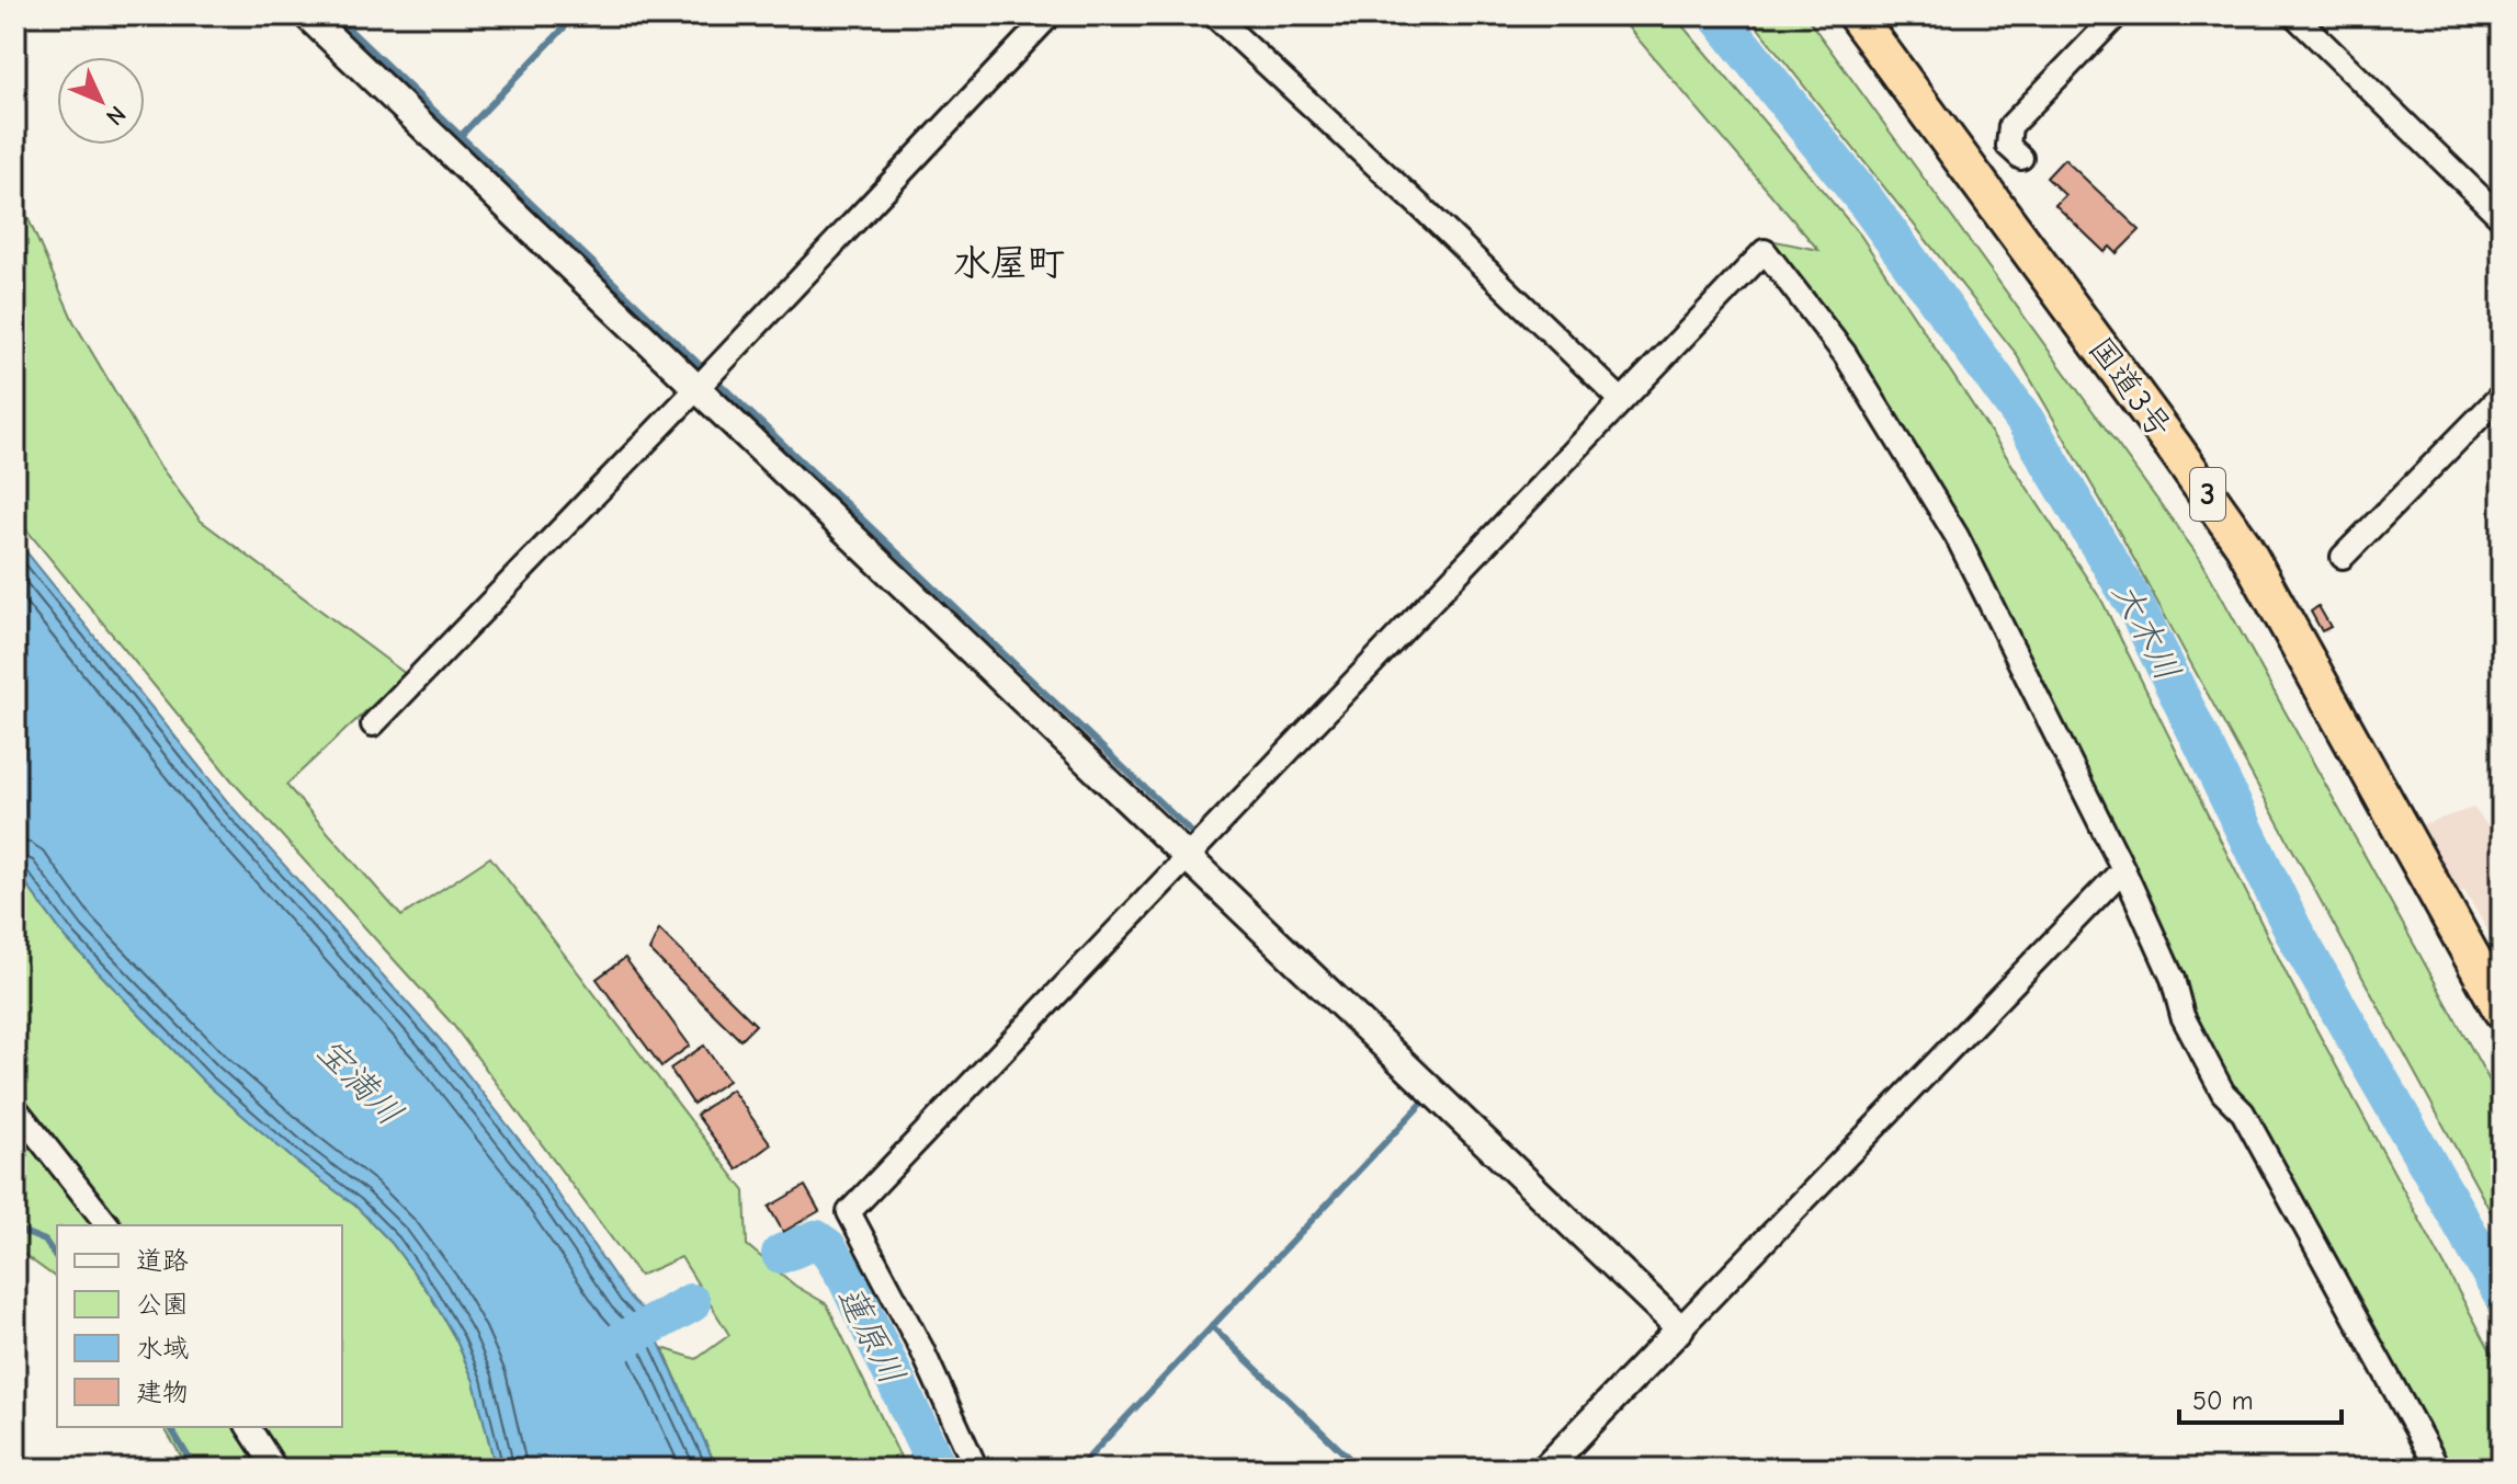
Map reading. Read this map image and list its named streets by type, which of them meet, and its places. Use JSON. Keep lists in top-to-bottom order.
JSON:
{
  "streets": {
    "highway": ["国道3号", "3"]
  },
  "districts": ["水屋町"],
  "water": ["大木川", "宝満川", "蓮原川"],
  "legend": [
    "道路",
    "公園",
    "水域",
    "建物"
  ],
  "scale_bar": "50 m",
  "north": "bottom right"
}
